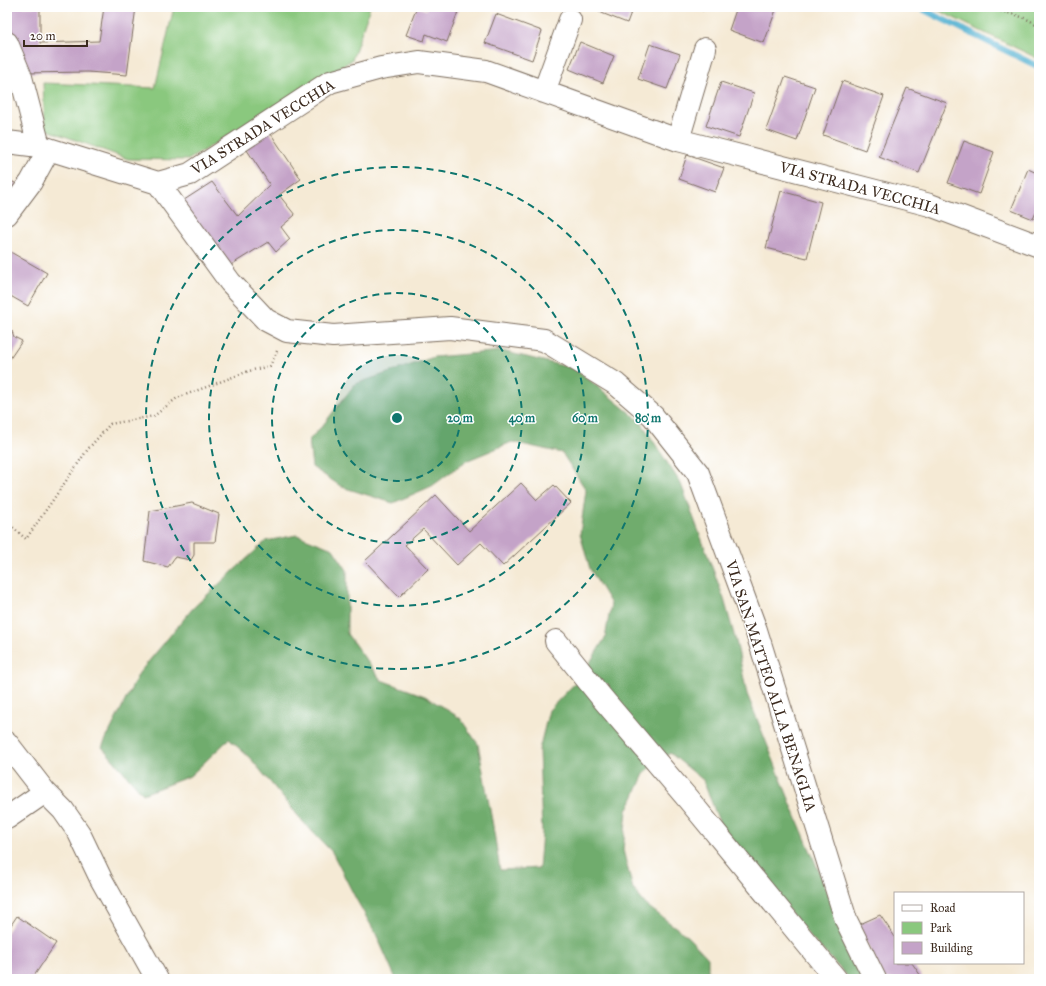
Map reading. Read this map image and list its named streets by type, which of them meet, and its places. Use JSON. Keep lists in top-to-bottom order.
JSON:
{
  "streets": {
    "street": ["VIA STRADA VECCHIA", "VIA SAN MATTEO ALLA BENAGLIA"]
  },
  "crossings": [
    ["VIA STRADA VECCHIA", "VIA SAN MATTEO ALLA BENAGLIA"]
  ],
  "legend": ["Road", "Park", "Building"],
  "scale_bar": "20 m",
  "rings": [
    "20 m",
    "40 m",
    "60 m",
    "80 m"
  ]
}
